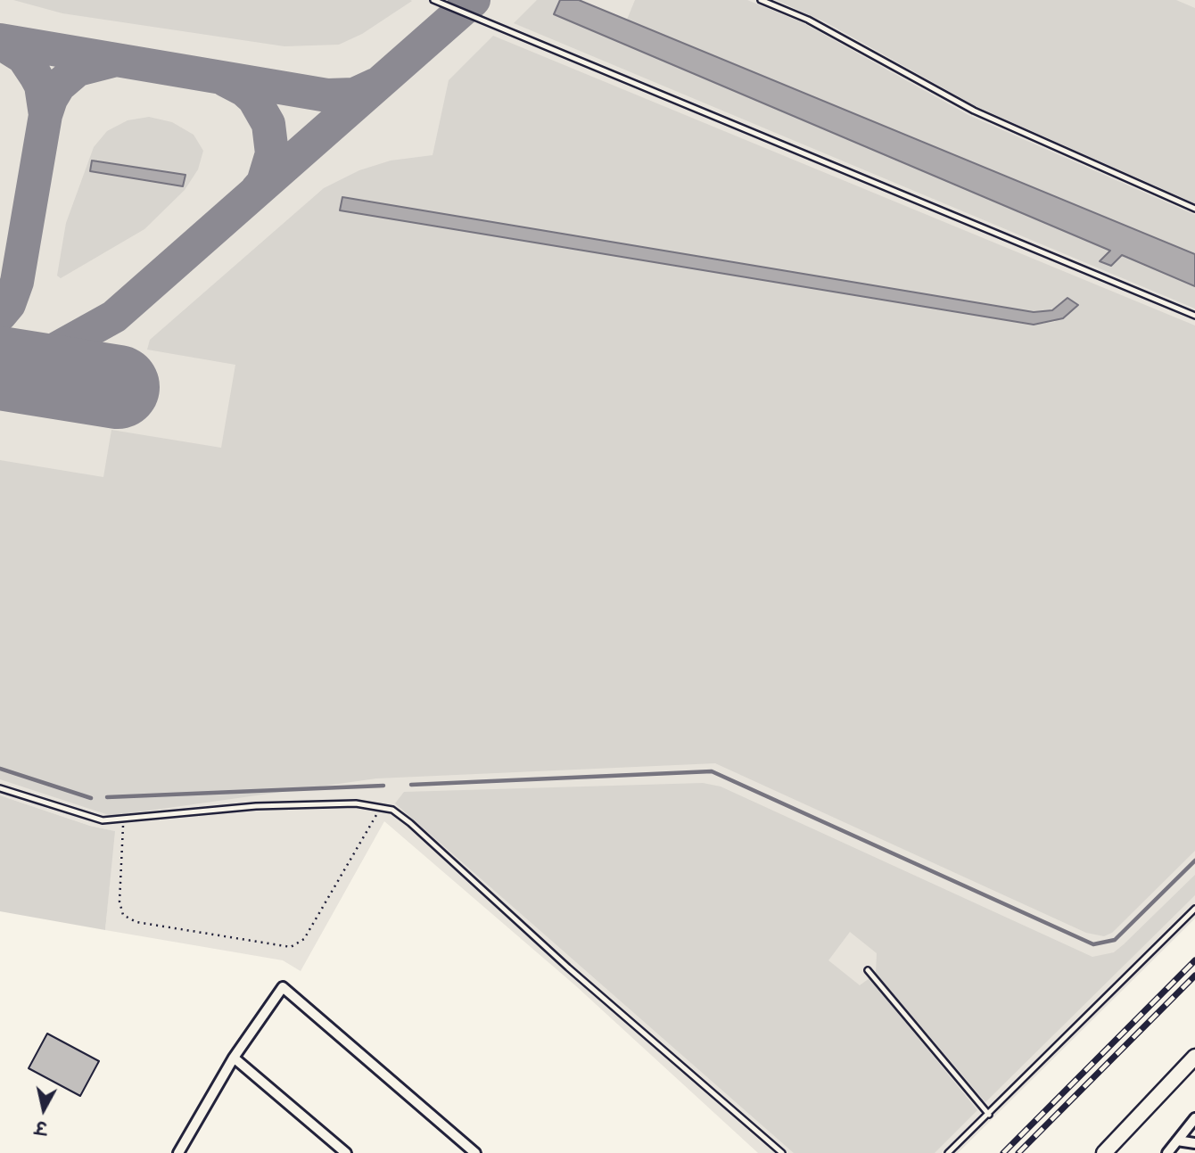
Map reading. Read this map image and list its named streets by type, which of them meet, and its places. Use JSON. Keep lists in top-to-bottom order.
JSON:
{
  "north": "bottom"
}
